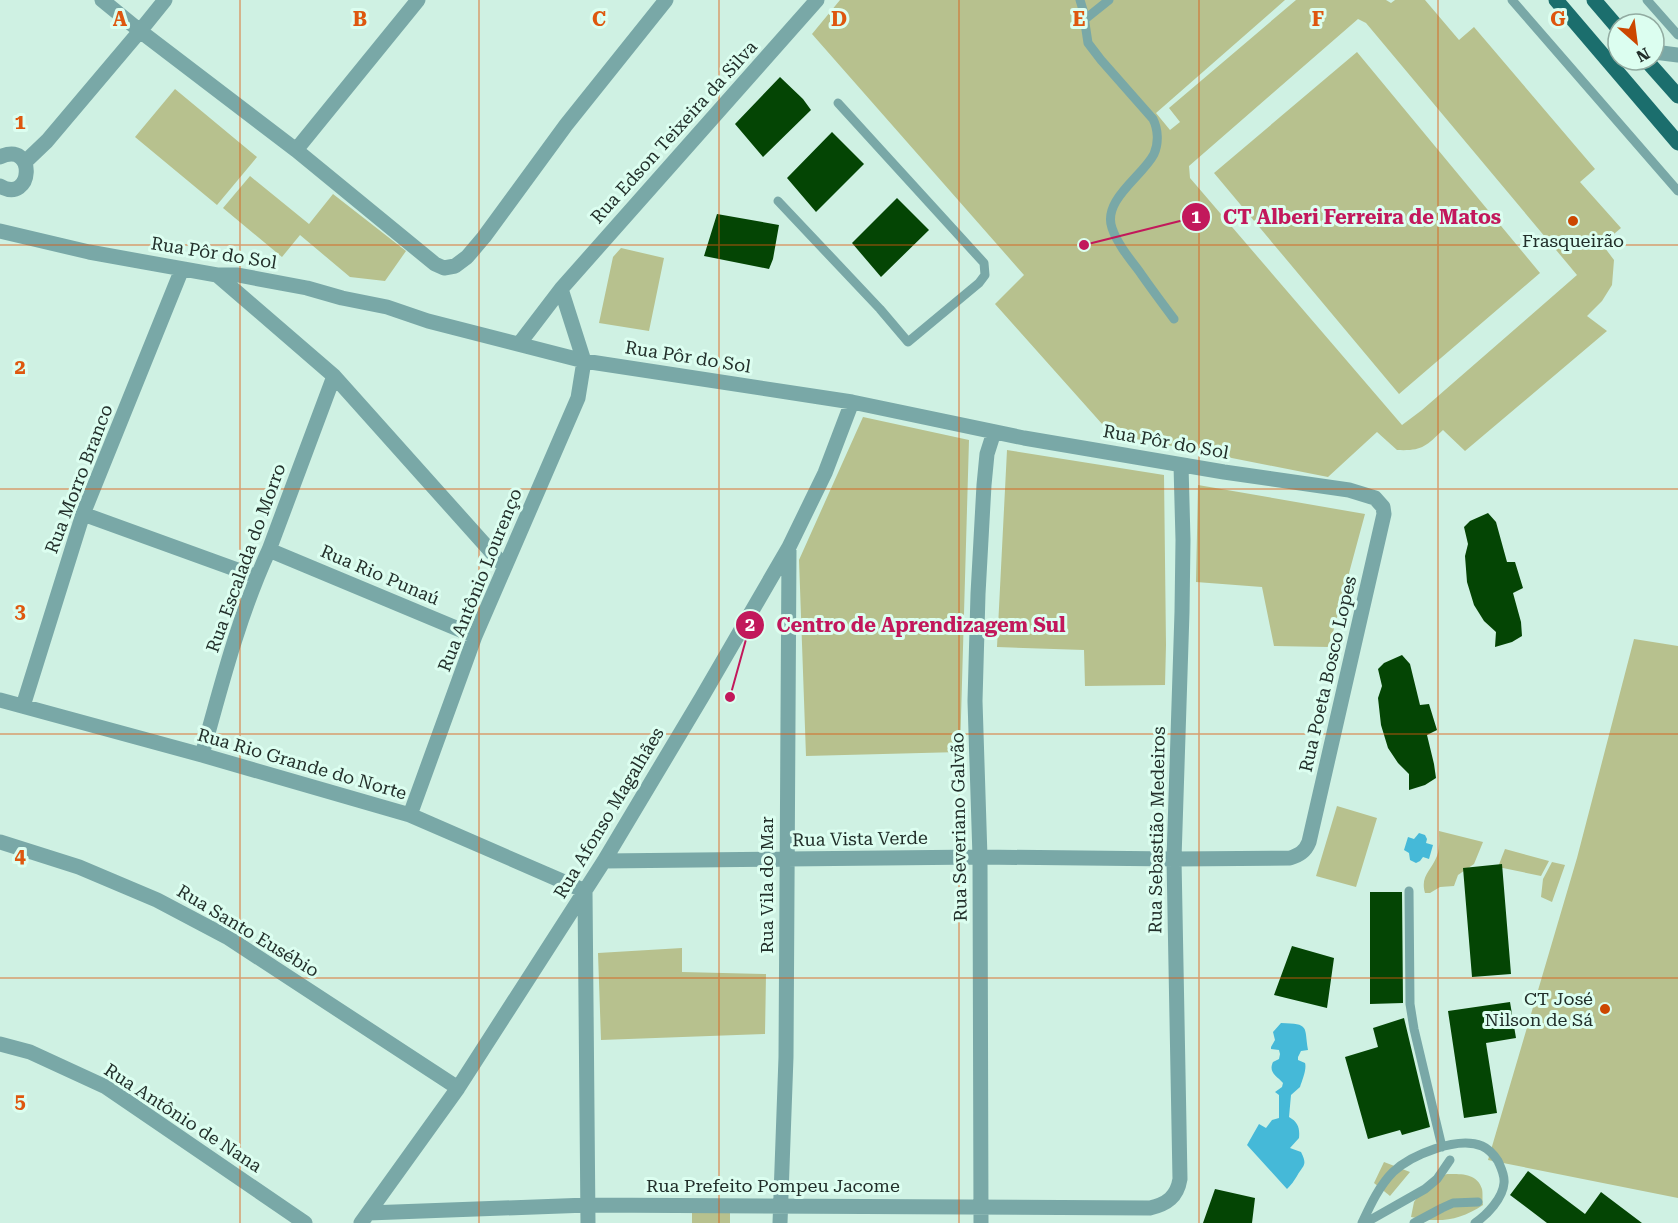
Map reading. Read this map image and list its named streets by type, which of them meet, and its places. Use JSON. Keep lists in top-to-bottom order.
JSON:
{
  "streets": {
    "street": [
      "Rua Edson Teixeira da Silva",
      "Rua Pôr do Sol",
      "Rua Morro Branco",
      "Rua Escalada do Morro",
      "Rua Rio Punaú",
      "Rua Antônio Lourenço",
      "Rua Poeta Bosco Lopes",
      "Rua Rio Grande do Norte",
      "Rua Afonso Magalhães",
      "Rua Severiano Galvão",
      "Rua Sebastião Medeiros",
      "Rua Vista Verde",
      "Rua Vila do Mar",
      "Rua Santo Eusébio",
      "Rua Antônio de Nana",
      "Rua Prefeito Pompeu Jacome"
    ]
  },
  "crossings": [
    ["Rua Edson Teixeira da Silva", "Rua Pôr do Sol"],
    ["Rua Pôr do Sol", "Rua Morro Branco"],
    ["Rua Pôr do Sol", "Rua Antônio Lourenço"],
    ["Rua Pôr do Sol", "Rua Poeta Bosco Lopes"],
    ["Rua Pôr do Sol", "Rua Afonso Magalhães"],
    ["Rua Pôr do Sol", "Rua Severiano Galvão"],
    ["Rua Pôr do Sol", "Rua Sebastião Medeiros"],
    ["Rua Morro Branco", "Rua Rio Grande do Norte"],
    ["Rua Escalada do Morro", "Rua Rio Punaú"],
    ["Rua Escalada do Morro", "Rua Rio Grande do Norte"],
    ["Rua Rio Punaú", "Rua Antônio Lourenço"],
    ["Rua Antônio Lourenço", "Rua Rio Grande do Norte"],
    ["Rua Poeta Bosco Lopes", "Rua Vista Verde"],
    ["Rua Rio Grande do Norte", "Rua Afonso Magalhães"],
    ["Rua Afonso Magalhães", "Rua Vista Verde"],
    ["Rua Afonso Magalhães", "Rua Vila do Mar"],
    ["Rua Afonso Magalhães", "Rua Santo Eusébio"],
    ["Rua Afonso Magalhães", "Rua Prefeito Pompeu Jacome"],
    ["Rua Severiano Galvão", "Rua Vista Verde"],
    ["Rua Severiano Galvão", "Rua Prefeito Pompeu Jacome"],
    ["Rua Sebastião Medeiros", "Rua Vista Verde"],
    ["Rua Sebastião Medeiros", "Rua Prefeito Pompeu Jacome"],
    ["Rua Vista Verde", "Rua Vila do Mar"],
    ["Rua Vila do Mar", "Rua Prefeito Pompeu Jacome"]
  ],
  "places": [
    "Frasqueirão",
    "CT Alberi Ferreira de Matos",
    "Centro de Aprendizagem Sul",
    "CT José Nilson de Sá"
  ],
  "north": "bottom right",
  "grid": {
    "columns": [
      "A",
      "B",
      "C",
      "D",
      "E",
      "F",
      "G"
    ],
    "rows": [
      "1",
      "2",
      "3",
      "4",
      "5"
    ]
  }
}
